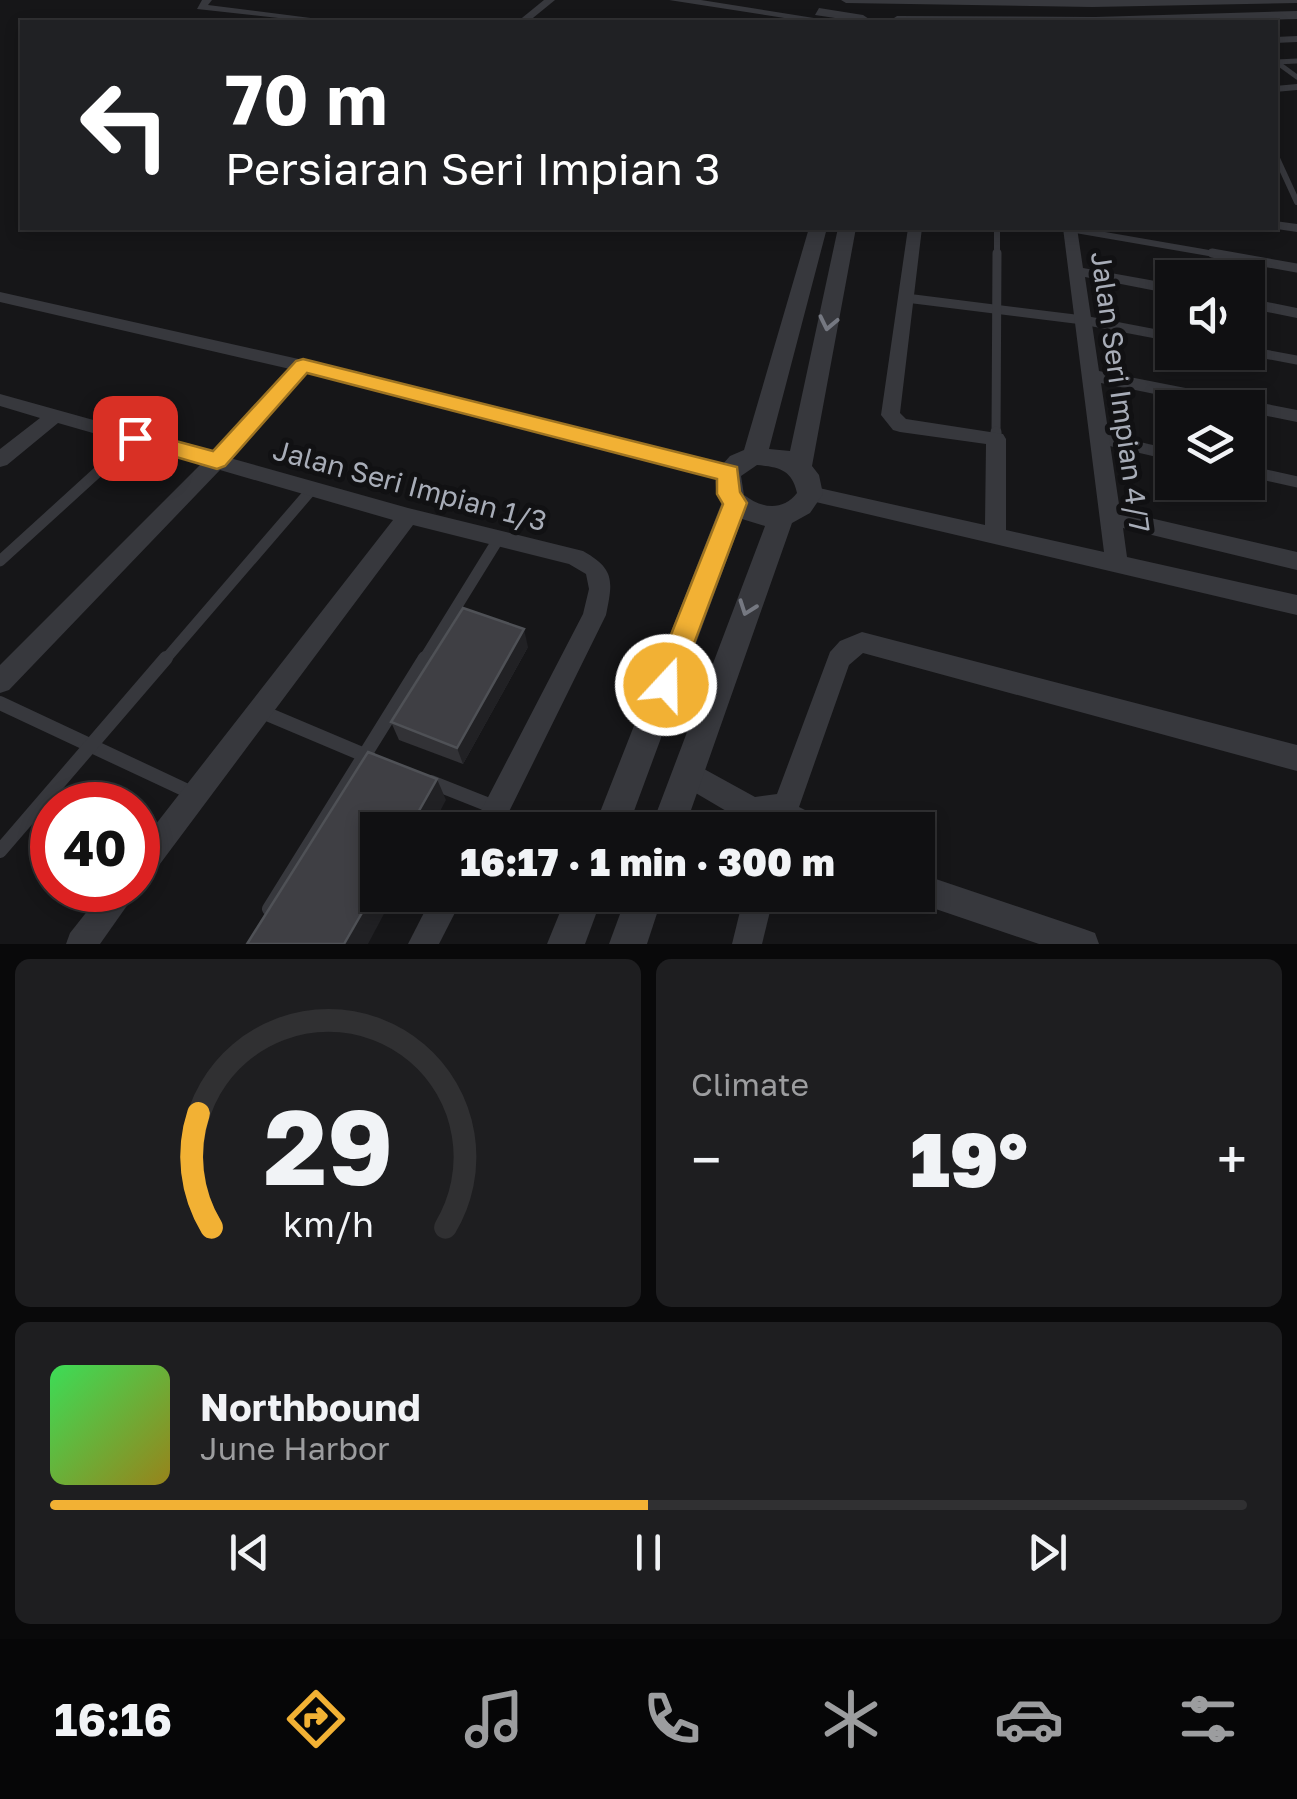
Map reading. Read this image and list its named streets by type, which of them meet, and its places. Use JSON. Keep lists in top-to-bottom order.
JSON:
{
  "streets": {
    "street": ["Jalan Seri Impian 4/7", "Jalan Seri Impian 1/3"]
  },
  "page": {
    "turn": ["70 m", "Persiaran Seri Impian 3"],
    "limit": "40",
    "trip": "16:17 · 1 min · 300 m",
    "tile": "Climate",
    "heat": ["−", "19°", "+"],
    "song": ["Northbound", "June Harbor"],
    "tabs": "16:16",
    "gauge": ["29", "km/h"]
  }
}
